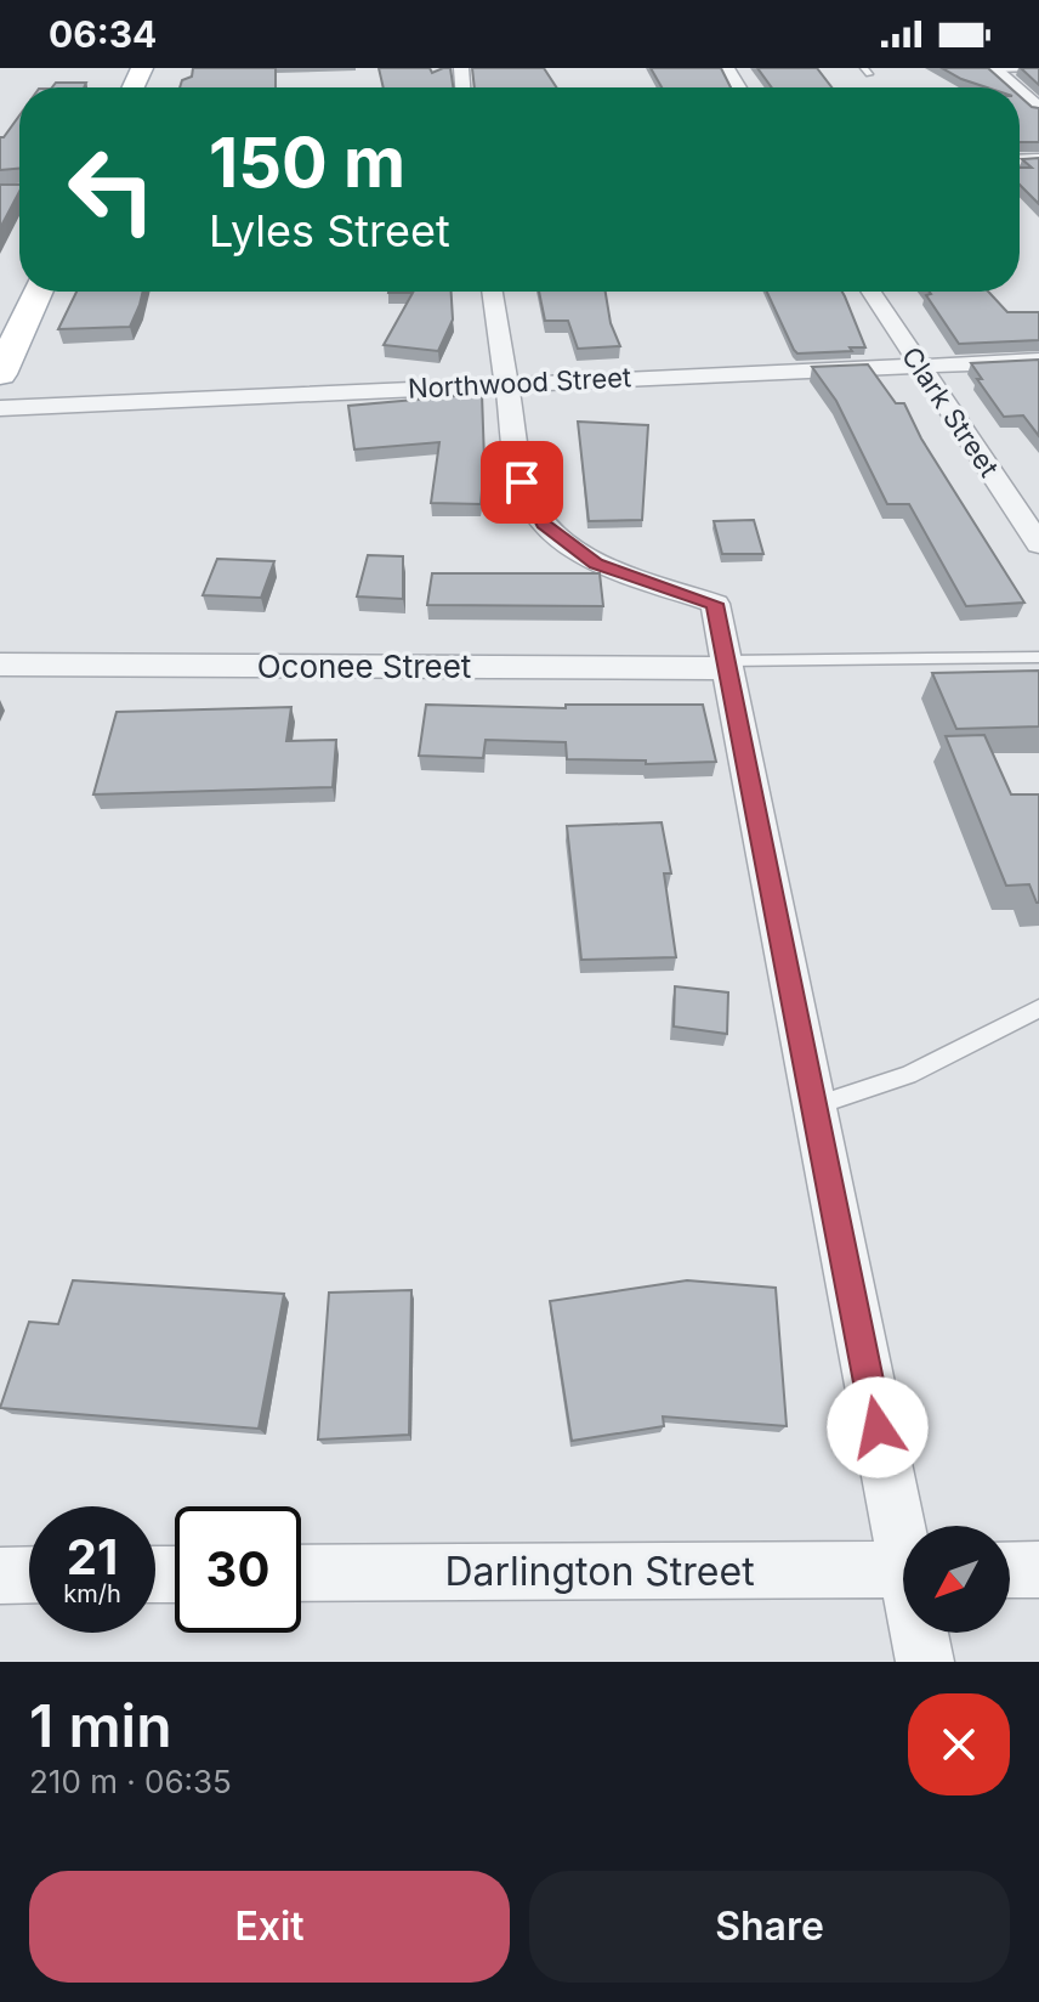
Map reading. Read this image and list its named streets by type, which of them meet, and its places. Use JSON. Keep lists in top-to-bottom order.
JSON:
{
  "streets": {
    "street": [
      "Northwood Street",
      "Clark Street",
      "Oconee Street",
      "Darlington Street"
    ]
  },
  "crossings": [
    ["Northwood Street", "Clark Street"]
  ],
  "north": "bottom left",
  "page": {
    "status": "06:34",
    "turn": ["150 m", "Lyles Street"],
    "speed": "21 km/h",
    "limit": "30",
    "heading": ["1 min", "210 m · 06:35"],
    "buttons": ["Exit", "Share"]
  }
}
